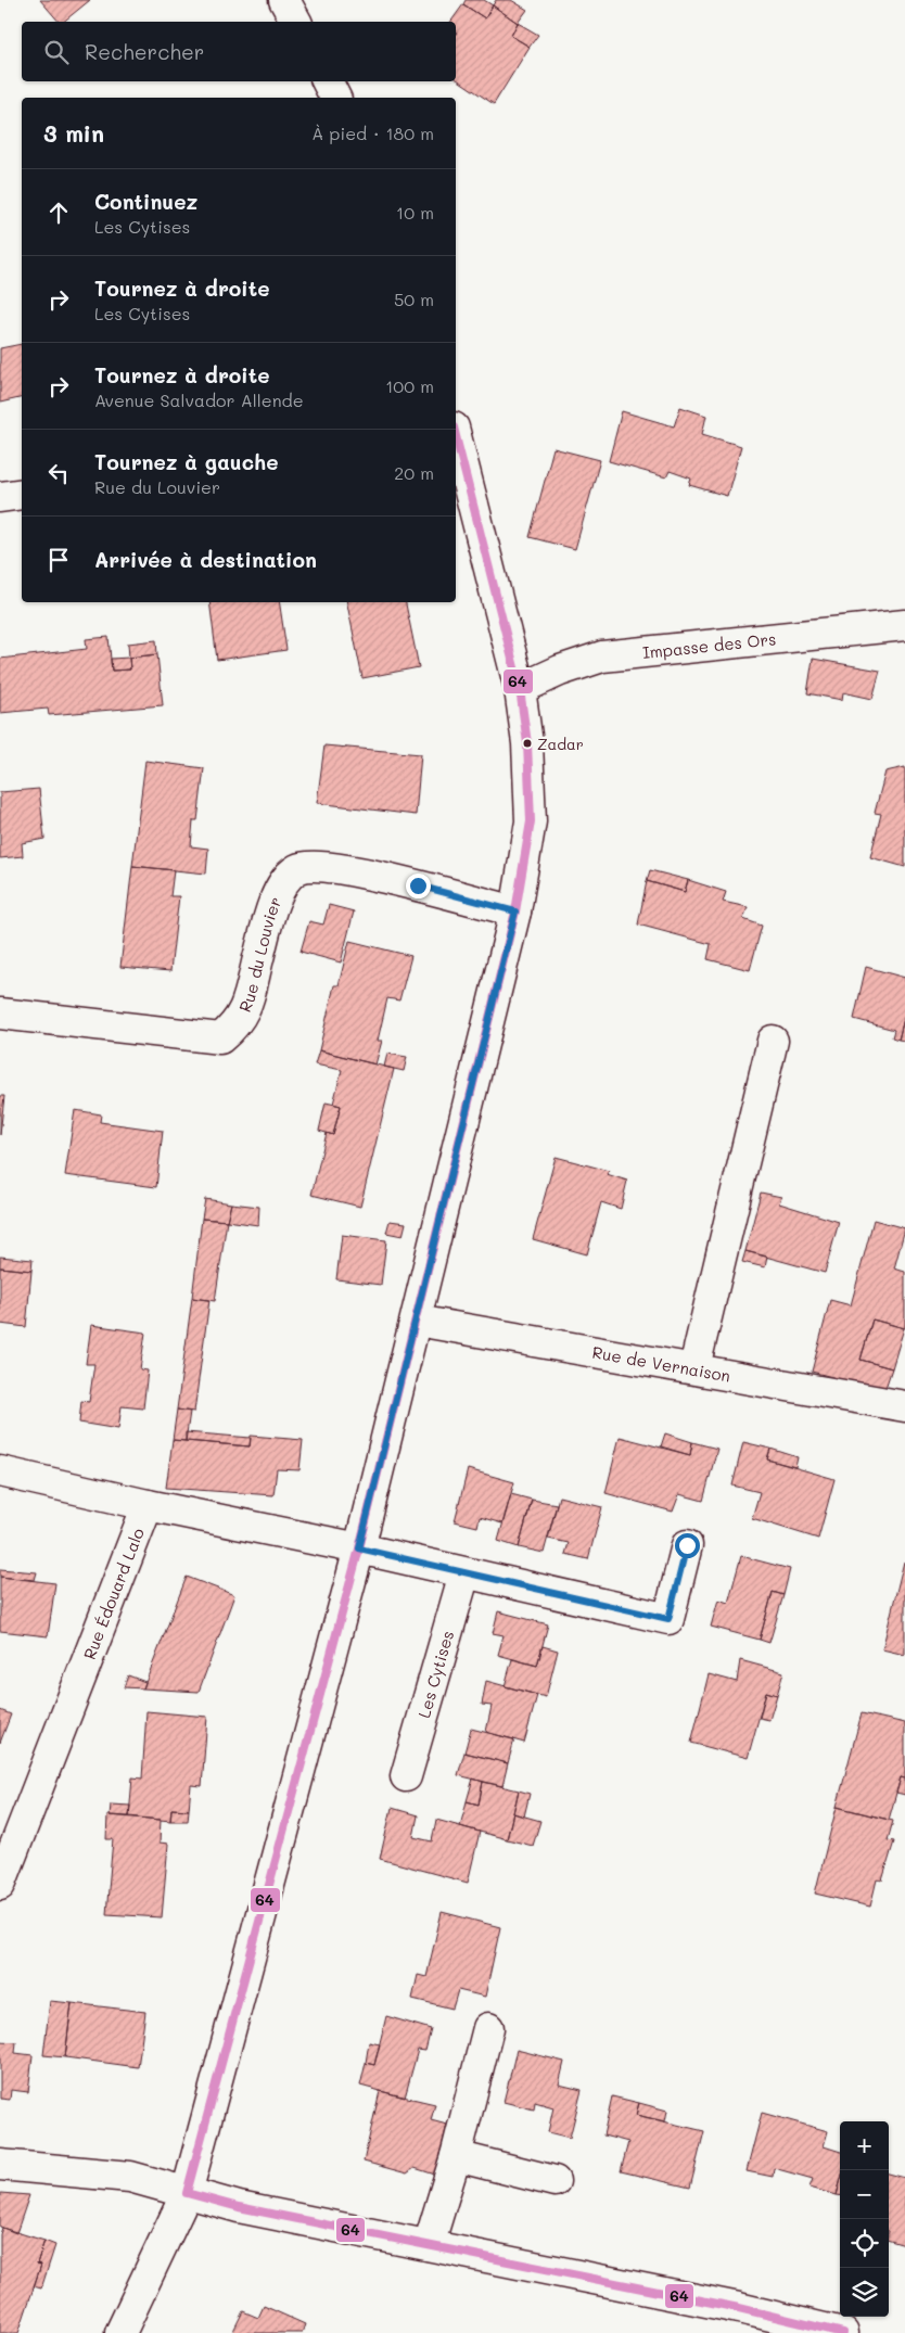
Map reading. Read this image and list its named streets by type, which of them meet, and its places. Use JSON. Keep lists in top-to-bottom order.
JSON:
{
  "streets": {
    "street": [
      "Impasse des Ors",
      "Rue du Louvier",
      "Rue de Vernaison",
      "Rue Édouard Lalo",
      "Les Cytises"
    ]
  },
  "places": ["Zadar"],
  "lines": ["transit line 64"],
  "page": {
    "search": "Rechercher",
    "heading": ["3 min", "À pied · 180 m"],
    "list": [
      ["Continuez", "Les Cytises", "10 m"],
      ["Tournez à droite", "Les Cytises", "50 m"],
      ["Tournez à droite", "Avenue Salvador Allende", "100 m"],
      ["Tournez à gauche", "Rue du Louvier", "20 m"],
      "Arrivée à destination"
    ],
    "map_buttons": ["+", "−"]
  }
}
